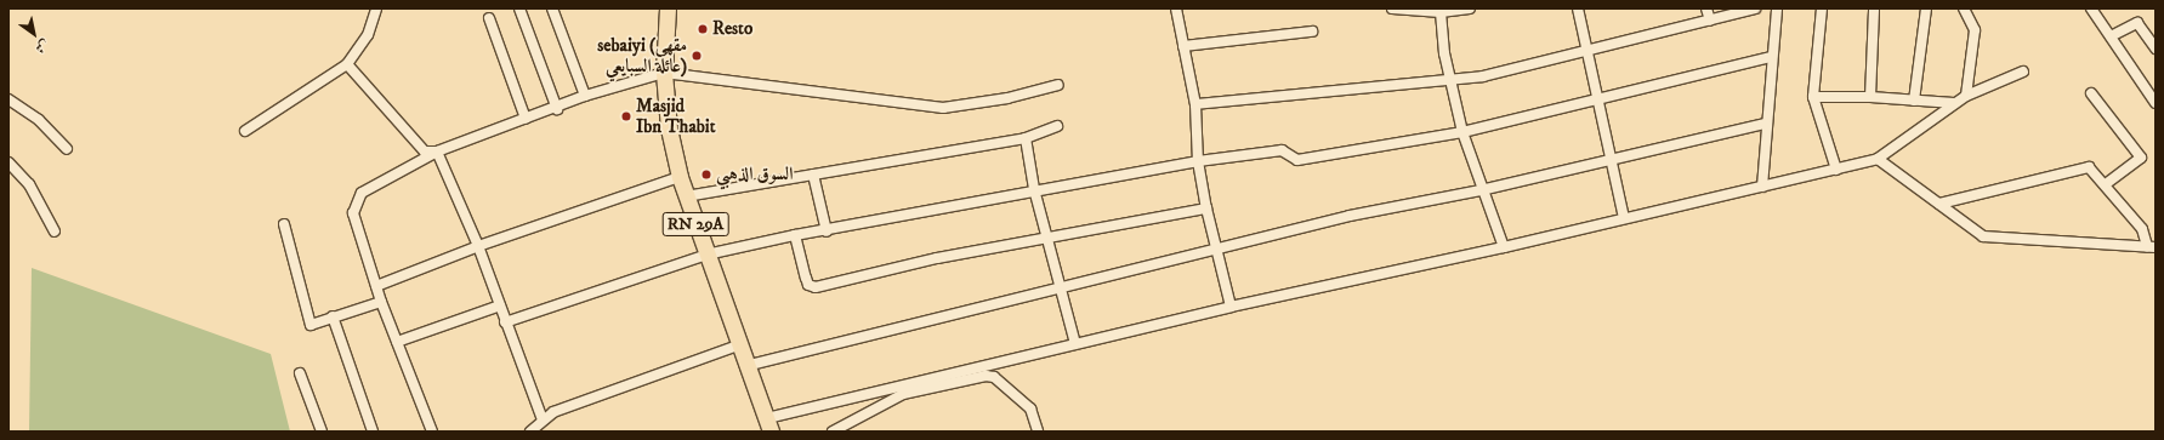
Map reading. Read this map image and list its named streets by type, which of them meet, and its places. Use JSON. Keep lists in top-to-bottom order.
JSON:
{
  "streets": {
    "main road": ["RN 29A"]
  },
  "places": [
    "Resto",
    "sebaiyi (مقهى عائلة السبايعي)",
    "Masjid Ibn Thabit",
    "السوق الذهبي"
  ],
  "north": "bottom right"
}
